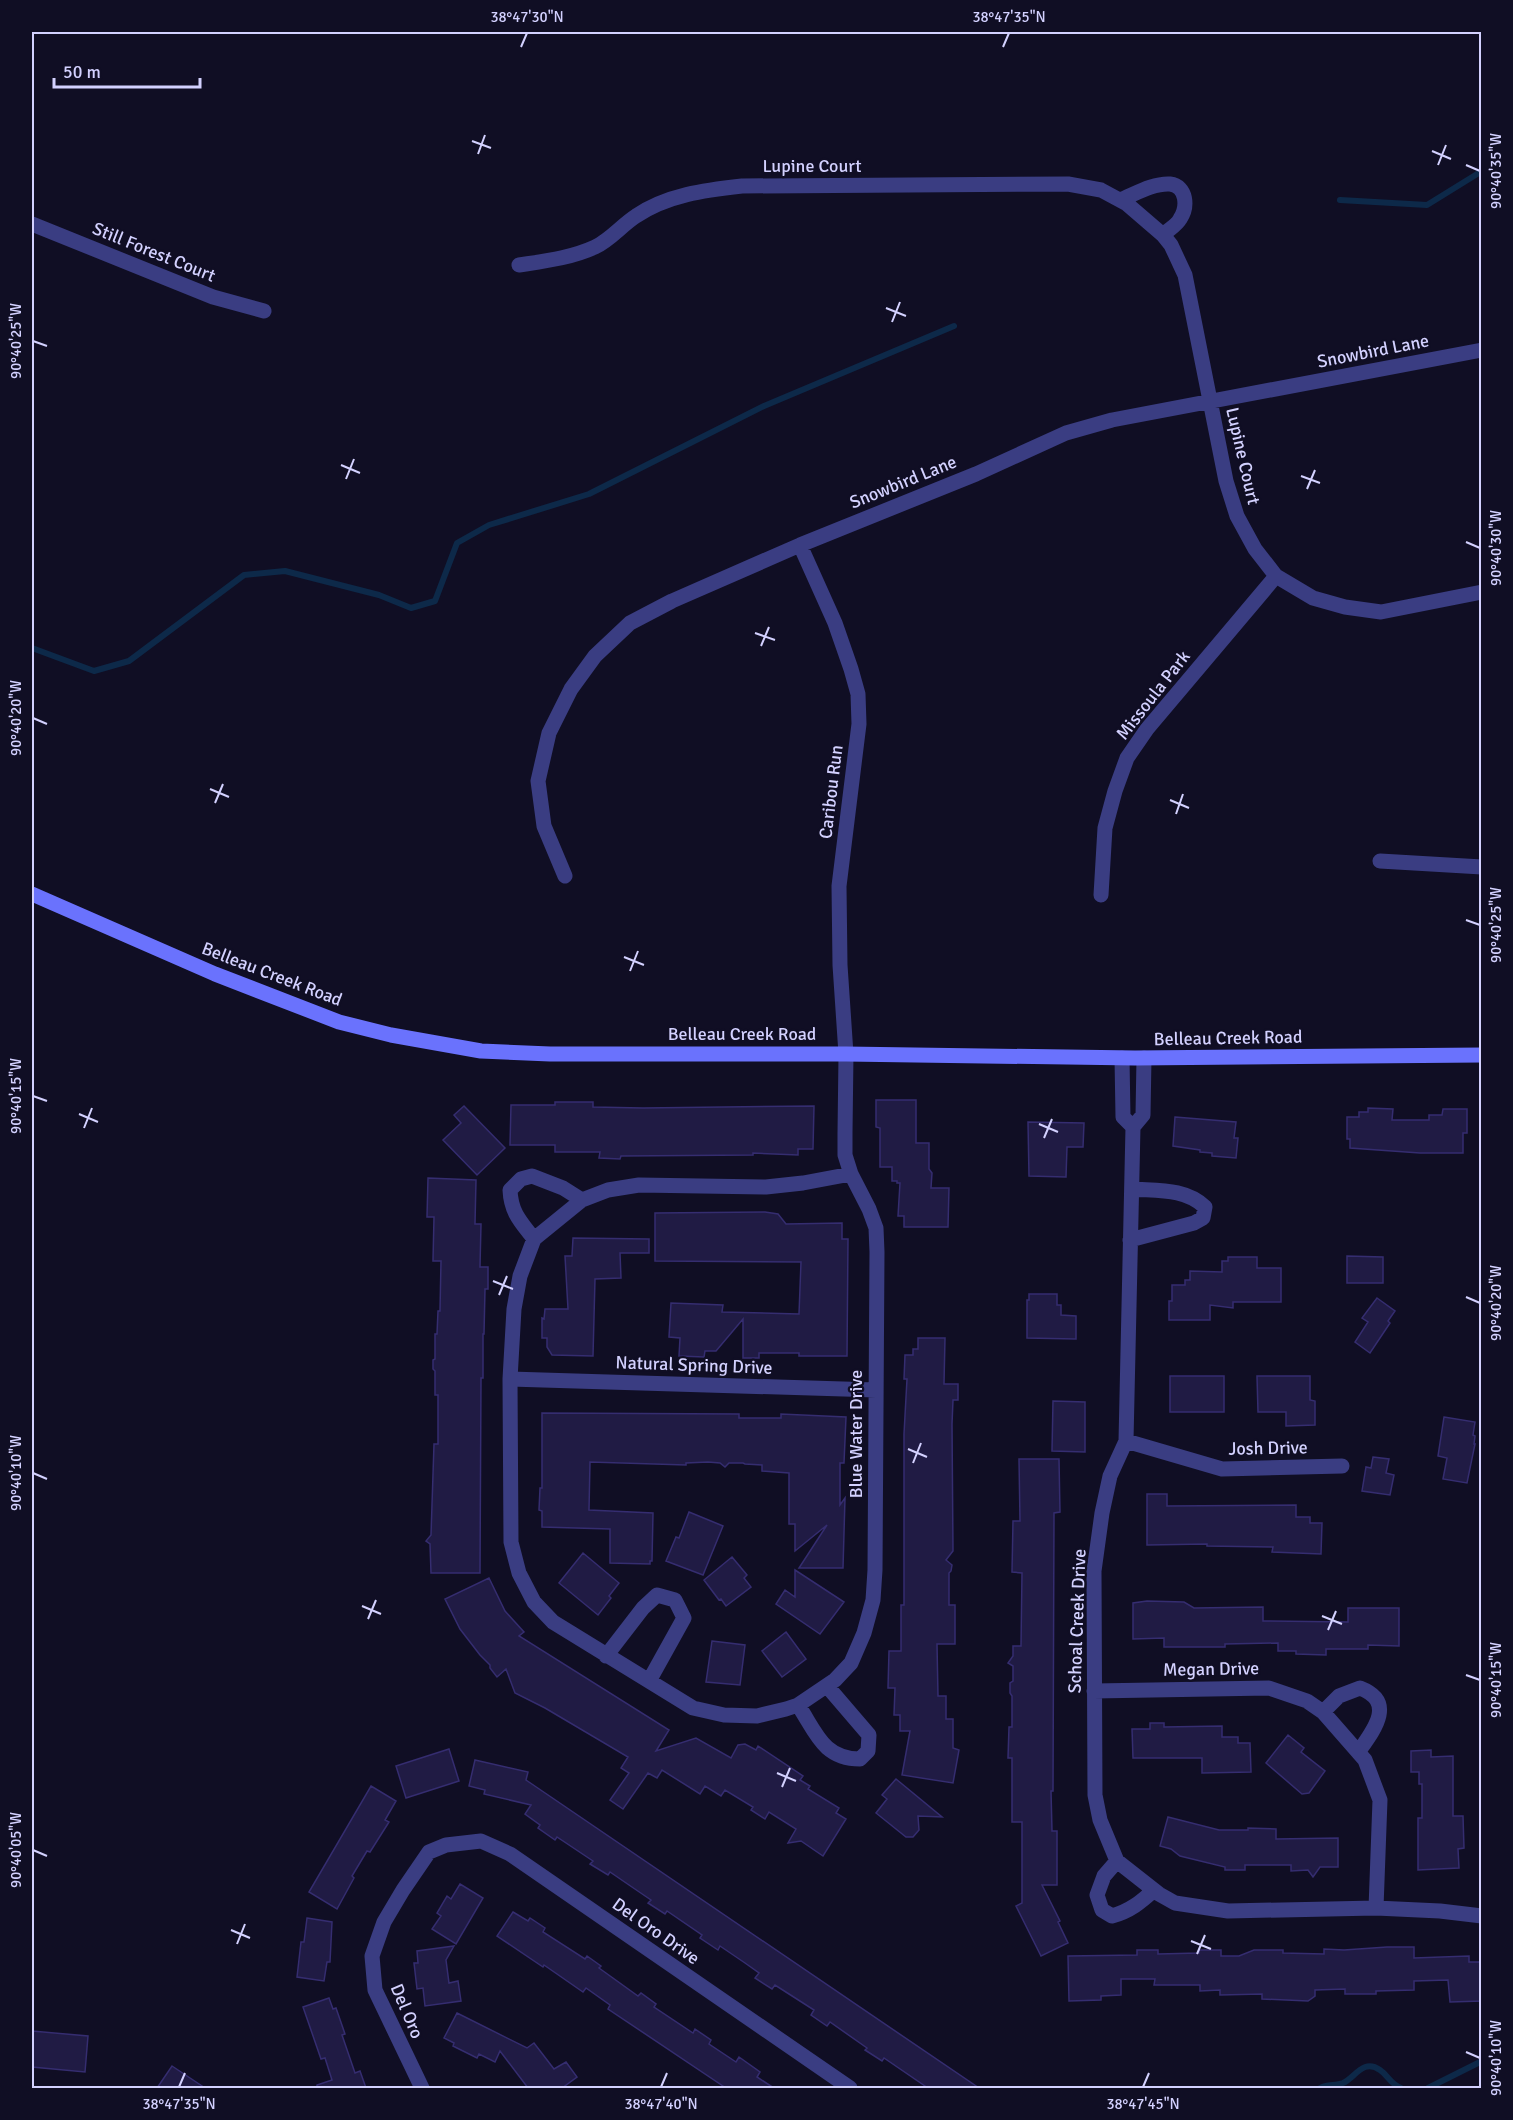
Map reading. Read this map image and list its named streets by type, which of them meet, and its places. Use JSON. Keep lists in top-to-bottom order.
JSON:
{
  "streets": {
    "main road": ["Belleau Creek Road"],
    "street": [
      "Lupine Court",
      "Still Forest Court",
      "Snowbird Lane",
      "Missoula Park",
      "Caribou Run",
      "Natural Spring Drive",
      "Blue Water Drive",
      "Josh Drive",
      "Schoal Creek Drive",
      "Megan Drive",
      "Del Oro Drive",
      "Del Oro"
    ]
  },
  "crossings": [
    ["Lupine Court", "Snowbird Lane"],
    ["Lupine Court", "Missoula Park"],
    ["Snowbird Lane", "Caribou Run"],
    ["Caribou Run", "Belleau Creek Road"],
    ["Caribou Run", "Blue Water Drive"],
    ["Belleau Creek Road", "Blue Water Drive"],
    ["Belleau Creek Road", "Schoal Creek Drive"],
    ["Natural Spring Drive", "Blue Water Drive"],
    ["Josh Drive", "Schoal Creek Drive"],
    ["Schoal Creek Drive", "Megan Drive"],
    ["Del Oro Drive", "Del Oro"]
  ],
  "scale_bar": "50 m",
  "coordinates": [
    "38°47'30\"N",
    "38°47'35\"N",
    "90°40'35\"W",
    "90°40'25\"W",
    "90°40'30\"W",
    "90°40'20\"W",
    "90°40'15\"W",
    "90°40'10\"W",
    "90°40'05\"W",
    "38°47'40\"N",
    "38°47'45\"N"
  ]
}
